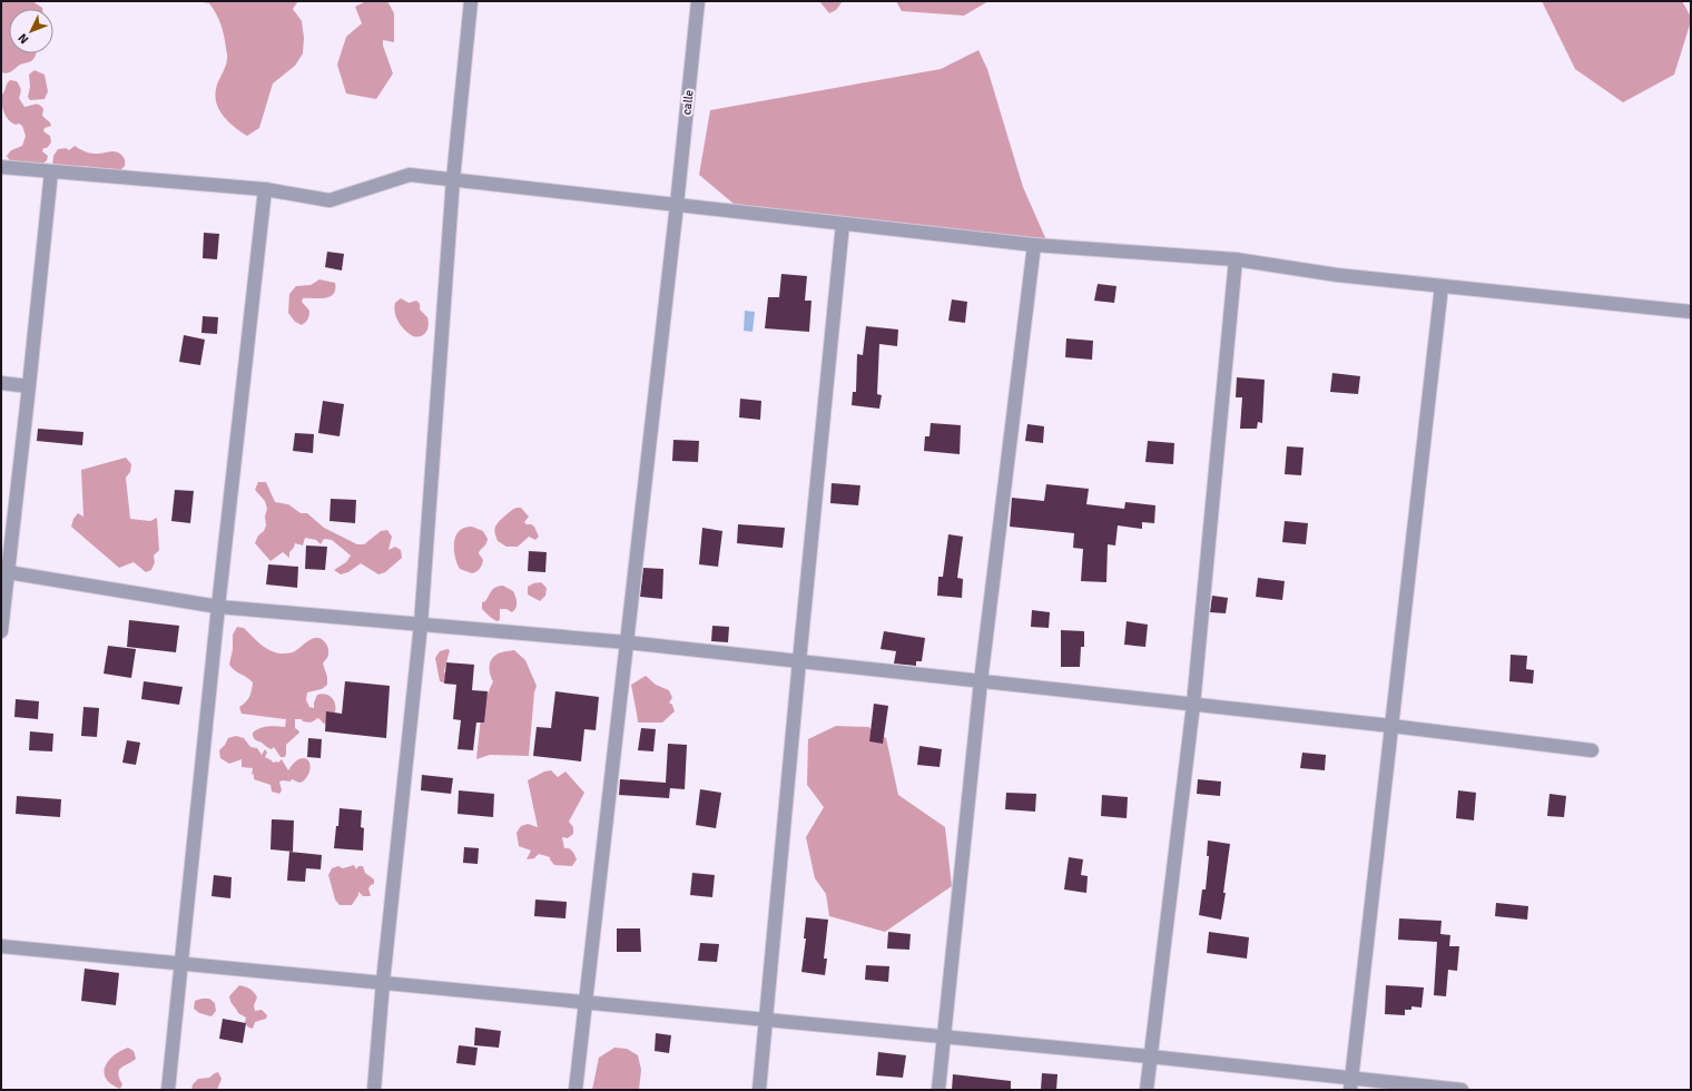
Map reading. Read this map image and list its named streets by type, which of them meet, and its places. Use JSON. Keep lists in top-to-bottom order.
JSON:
{
  "streets": {
    "street": ["calle"]
  },
  "north": "bottom left"
}
